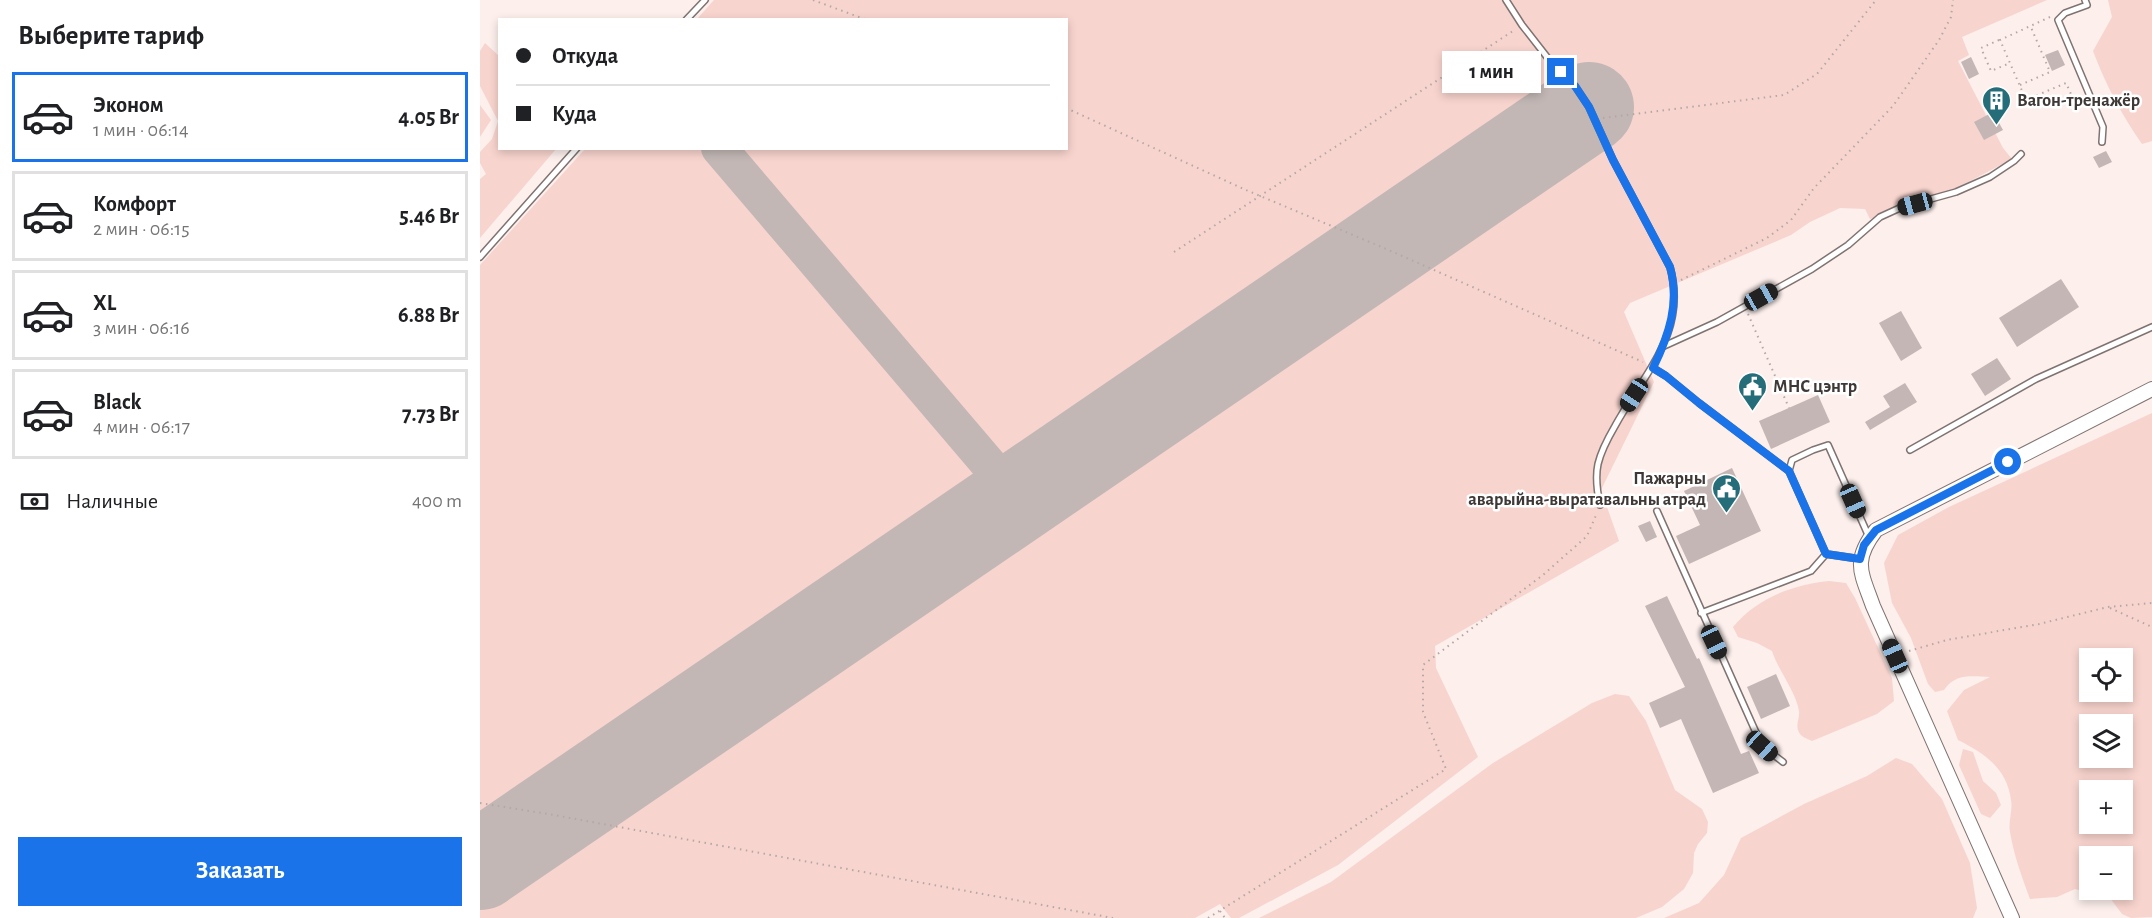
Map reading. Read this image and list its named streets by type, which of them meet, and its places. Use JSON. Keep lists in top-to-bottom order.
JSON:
{
  "places": {
    "building": ["Вагон-тренажёр"],
    "public building": ["МНС цэнтр", "Пажарны аварыйна-выратавальны атрад"]
  },
  "page": {
    "heading": "Выберите тариф",
    "banner": ["Откуда", "Куда"],
    "bubble": "1 мин",
    "list": [
      {
        "name": "Эконом",
        "note": "1 мин · 06:14",
        "value": "4.05 Br"
      },
      {
        "name": "Комфорт",
        "note": "2 мин · 06:15",
        "value": "5.46 Br"
      },
      {
        "name": "XL",
        "note": "3 мин · 06:16",
        "value": "6.88 Br"
      },
      {
        "name": "Black",
        "note": "4 мин · 06:17",
        "value": "7.73 Br"
      }
    ],
    "pay": ["Наличные", "400 m"],
    "map_buttons": ["+", "−"],
    "buttons": "Заказать"
  }
}
